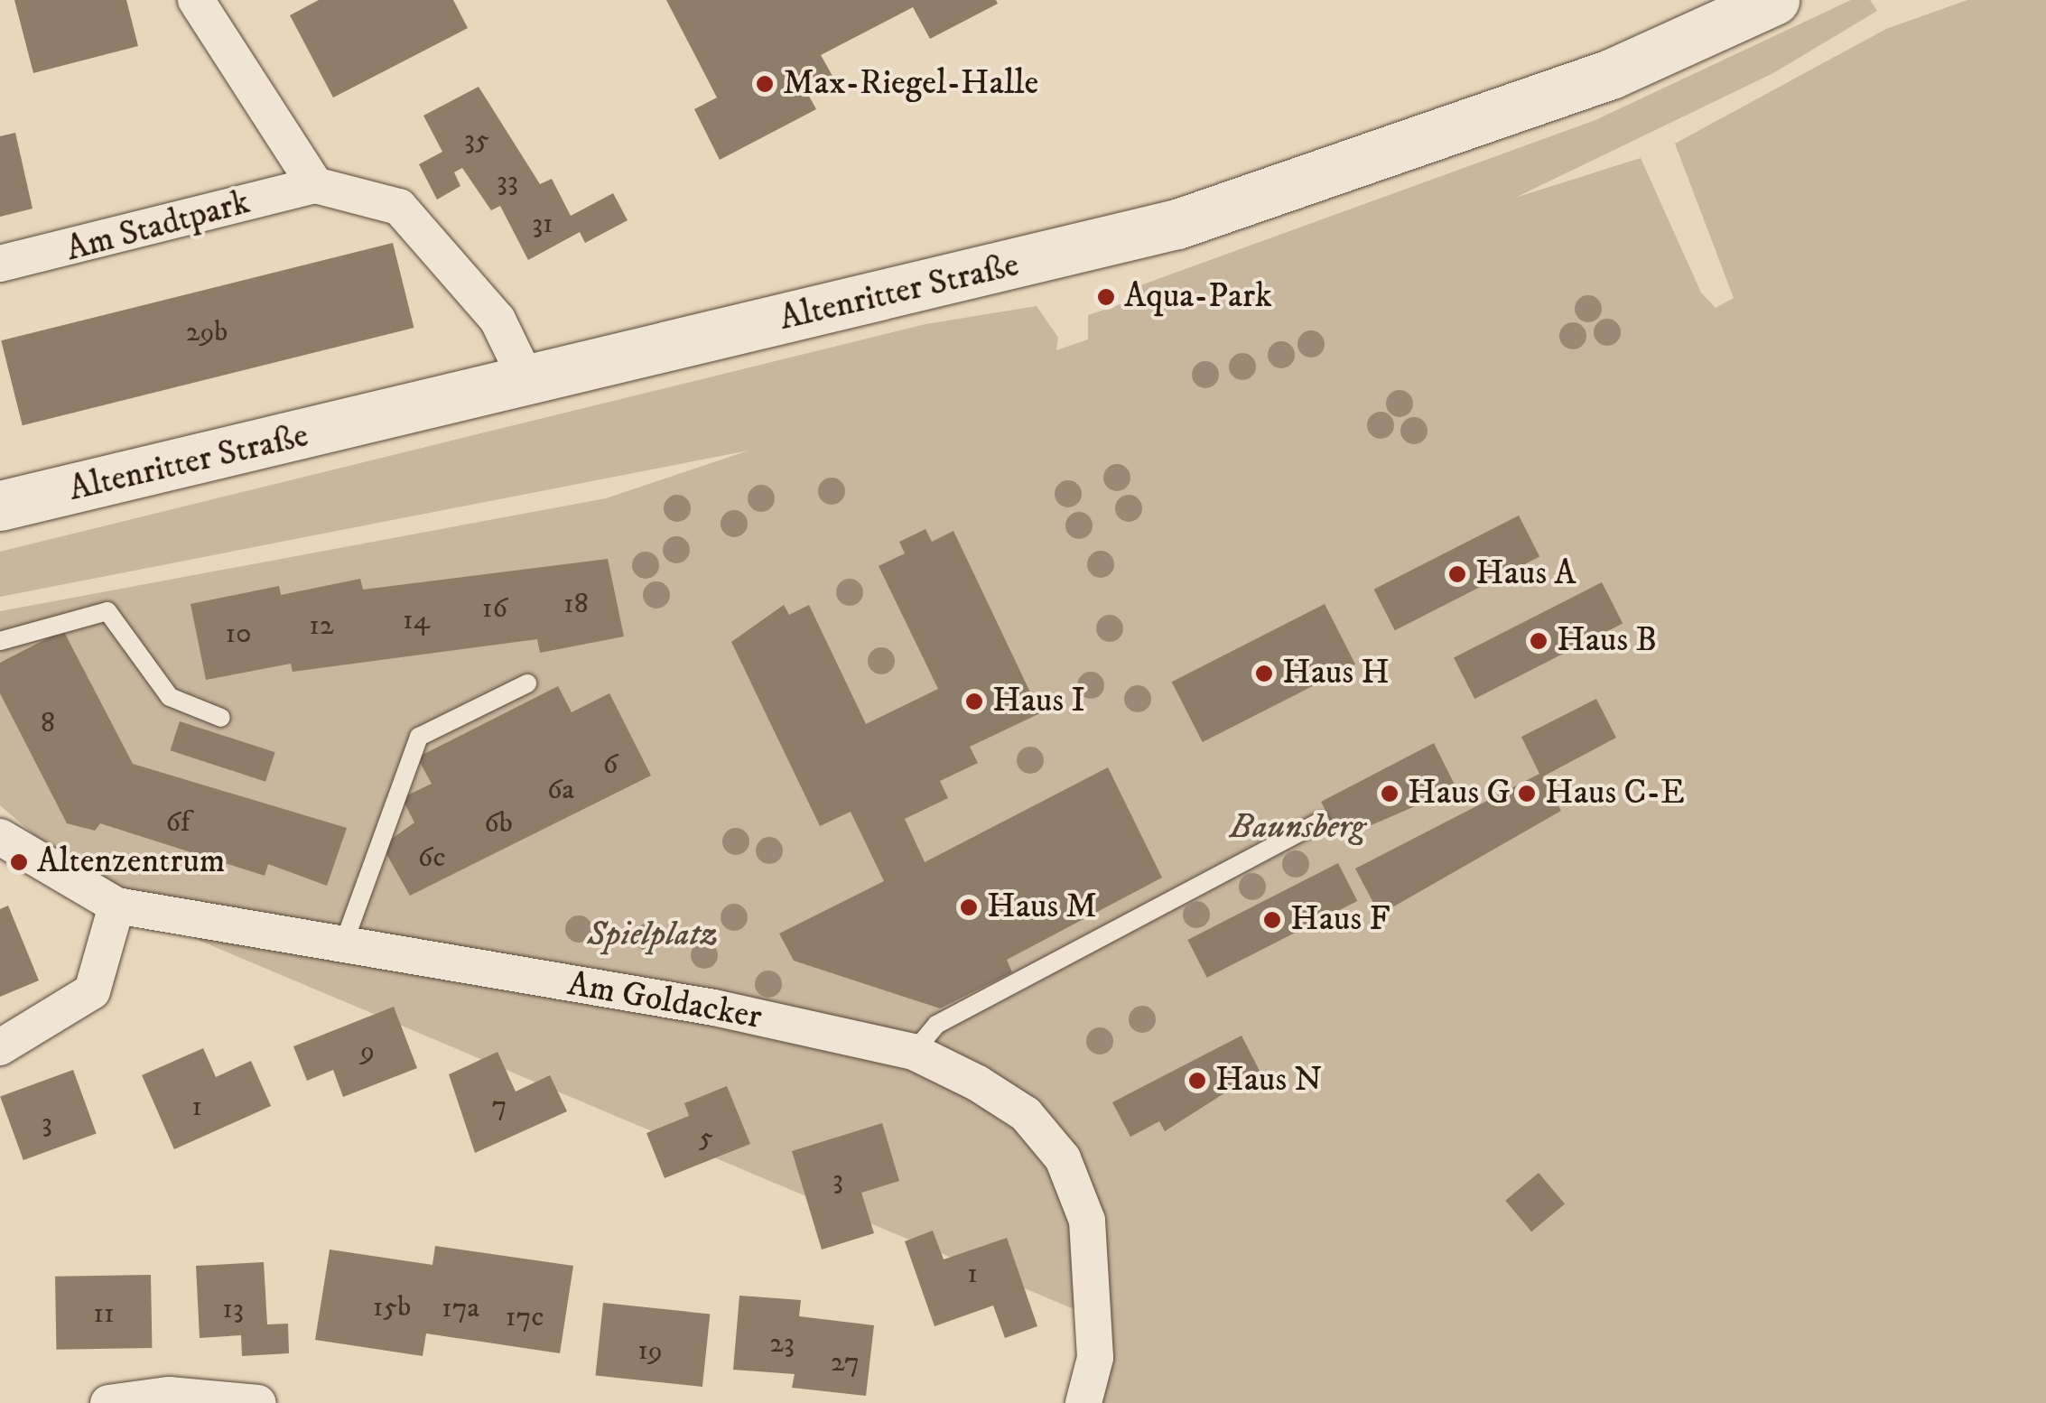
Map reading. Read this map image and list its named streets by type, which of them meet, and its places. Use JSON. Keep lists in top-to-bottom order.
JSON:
{
  "streets": {
    "main road": ["Altenritter Straße"],
    "street": ["Am Stadtpark", "Am Goldacker"]
  },
  "crossings": [
    ["Am Stadtpark", "Altenritter Straße"]
  ],
  "parks": ["Baunsberg", "Spielplatz"],
  "places": [
    "Max-Riegel-Halle",
    "Aqua-Park",
    "Haus A",
    "Haus B",
    "Haus H",
    "Haus I",
    "Haus G",
    "Haus C-E",
    "Altenzentrum",
    "Haus M",
    "Haus F",
    "Haus N"
  ],
  "house_numbers": [
    "35",
    "33",
    "31",
    "29b",
    "18",
    "16",
    "14",
    "12",
    "10",
    "8",
    "6",
    "6a",
    "6f",
    "6b",
    "6c",
    "9",
    "7",
    "1",
    "3",
    "5",
    "3",
    "1",
    "15b",
    "17a",
    "13",
    "11",
    "17c",
    "23",
    "19",
    "27"
  ]
}
